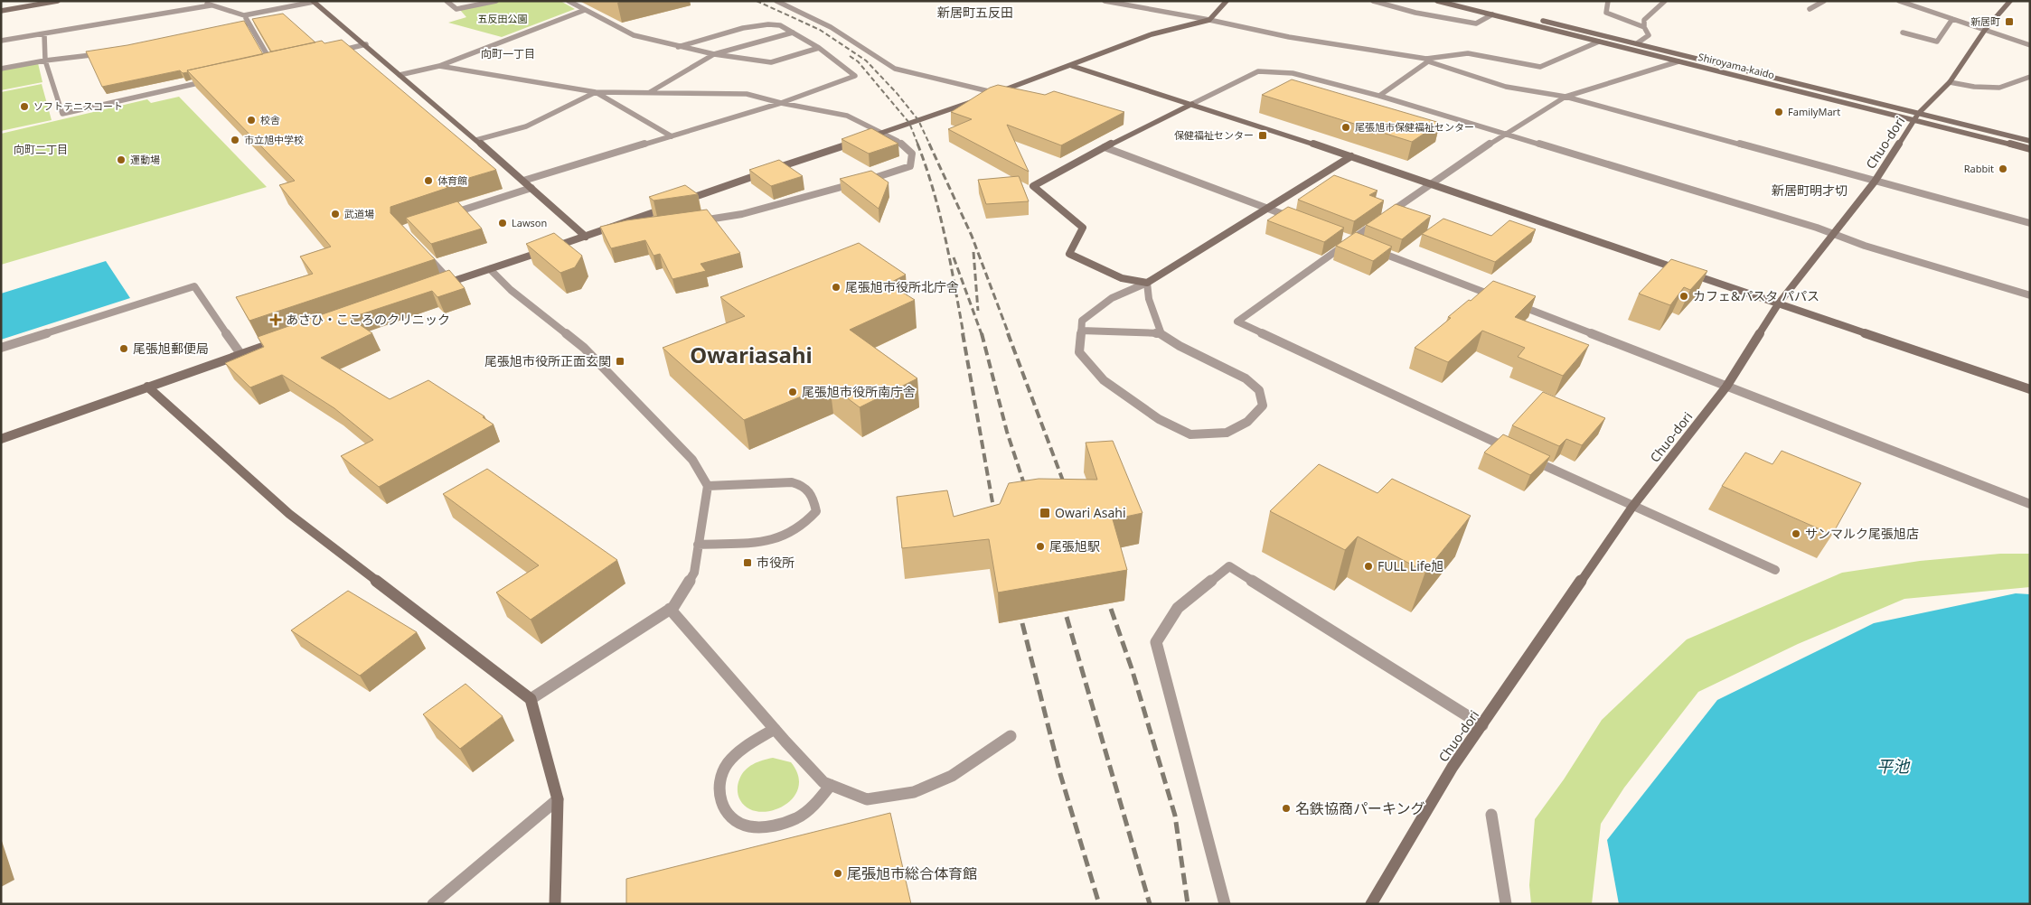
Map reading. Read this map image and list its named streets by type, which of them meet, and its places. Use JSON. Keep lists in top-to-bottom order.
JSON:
{
  "streets": {
    "street": ["Shiroyama-kaido", "Chuo-dori"]
  },
  "crossings": [
    ["Shiroyama-kaido", "Chuo-dori"]
  ],
  "districts": [
    "新居町五反田",
    "向町一丁目",
    "向町二丁目",
    "新居町明才切",
    "Owariasahi"
  ],
  "water": ["平池"],
  "parks": ["五反田公園"],
  "places": {
    "transit": [
      "新居町",
      "保健福祉センター",
      "尾張旭市役所正面玄関",
      "Owari Asahi",
      "市役所"
    ],
    "other": [
      "ソフトテニスコート",
      "FamilyMart",
      "校舎",
      "尾張旭市保健福祉センター",
      "市立旭中学校",
      "運動場",
      "Rabbit",
      "体育館",
      "武道場",
      "Lawson",
      "尾張旭市役所北庁舎",
      "カフェ&パスタ パパス",
      "尾張旭郵便局",
      "尾張旭市役所南庁舎",
      "サンマルク尾張旭店",
      "尾張旭駅",
      "FULL Life旭",
      "名鉄協商パーキング",
      "尾張旭市総合体育館"
    ],
    "health": ["あさひ・こころのクリニック"]
  }
}
